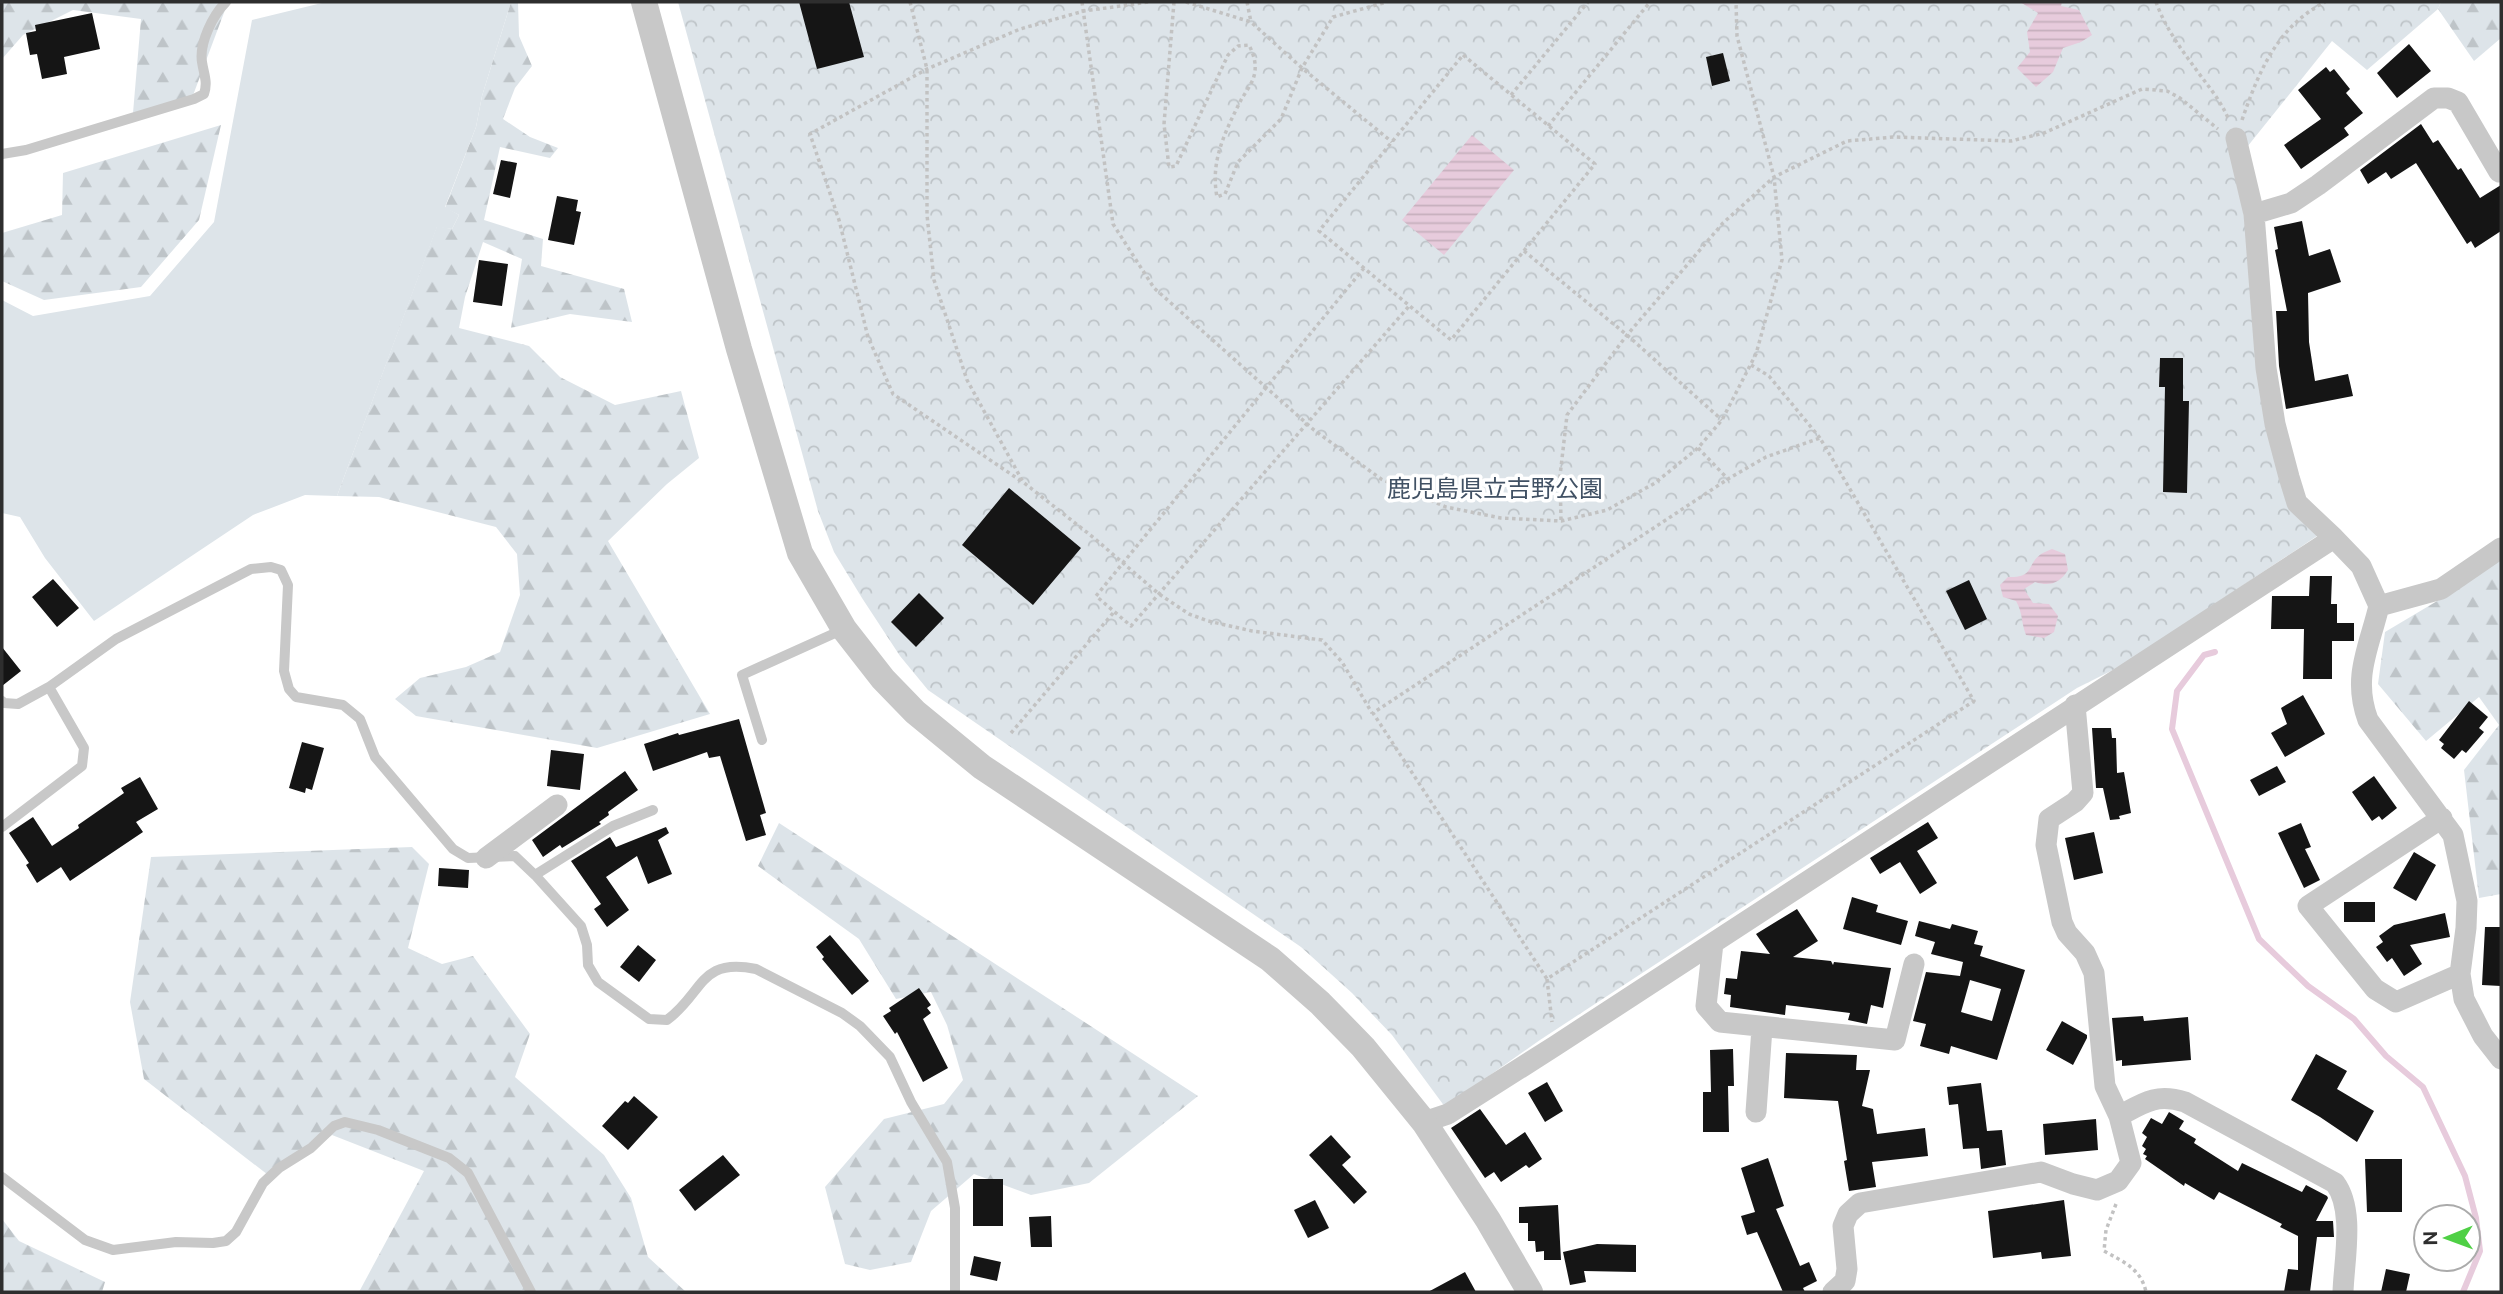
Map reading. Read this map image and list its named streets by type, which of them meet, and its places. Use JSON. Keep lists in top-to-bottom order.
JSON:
{
  "parks": ["鹿児島県立吉野公園"],
  "north": "left"
}
